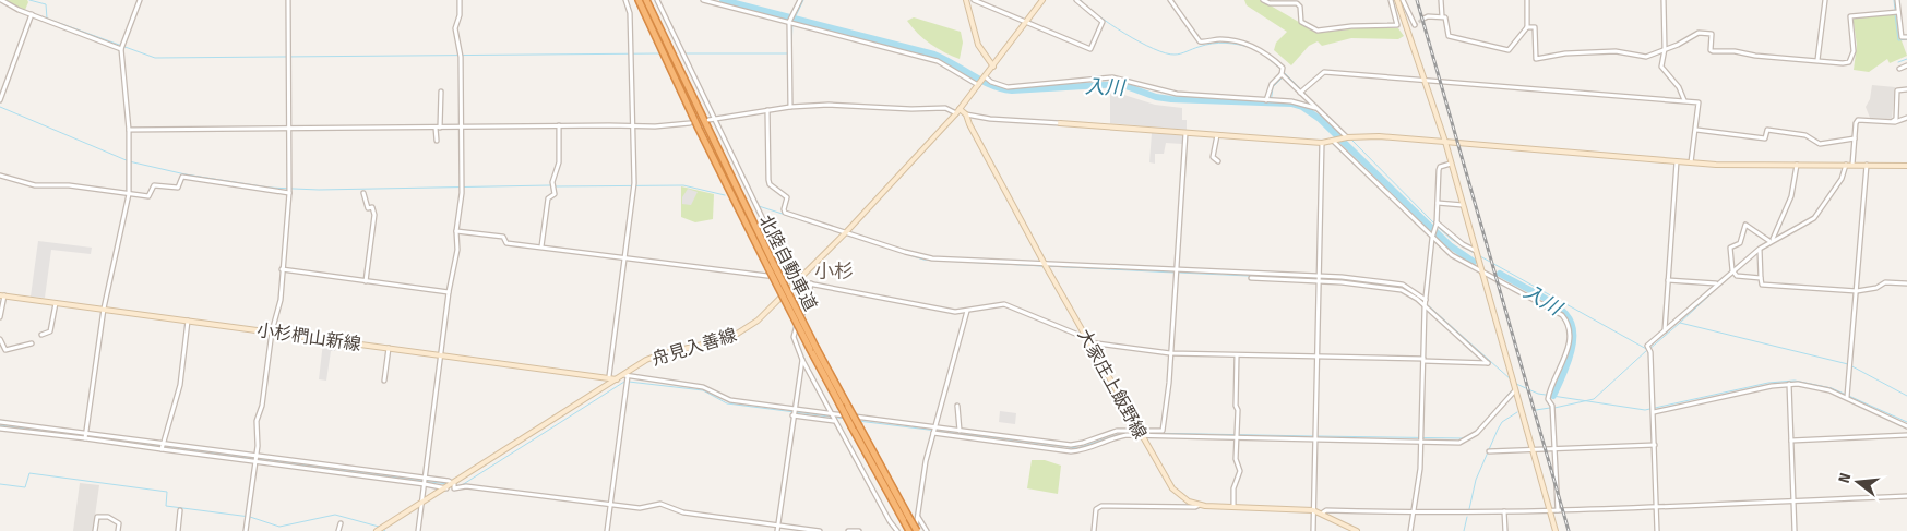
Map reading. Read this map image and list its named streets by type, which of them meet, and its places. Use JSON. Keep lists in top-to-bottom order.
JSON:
{
  "streets": {
    "highway": ["北陸自動車道"],
    "main road": ["小杉椚山新線", "舟見入善線", "大家庄上飯野線"]
  },
  "crossings": [
    ["小杉椚山新線", "舟見入善線"],
    ["舟見入善線", "大家庄上飯野線"]
  ],
  "districts": ["小杉"],
  "water": ["入川"],
  "north": "left"
}
